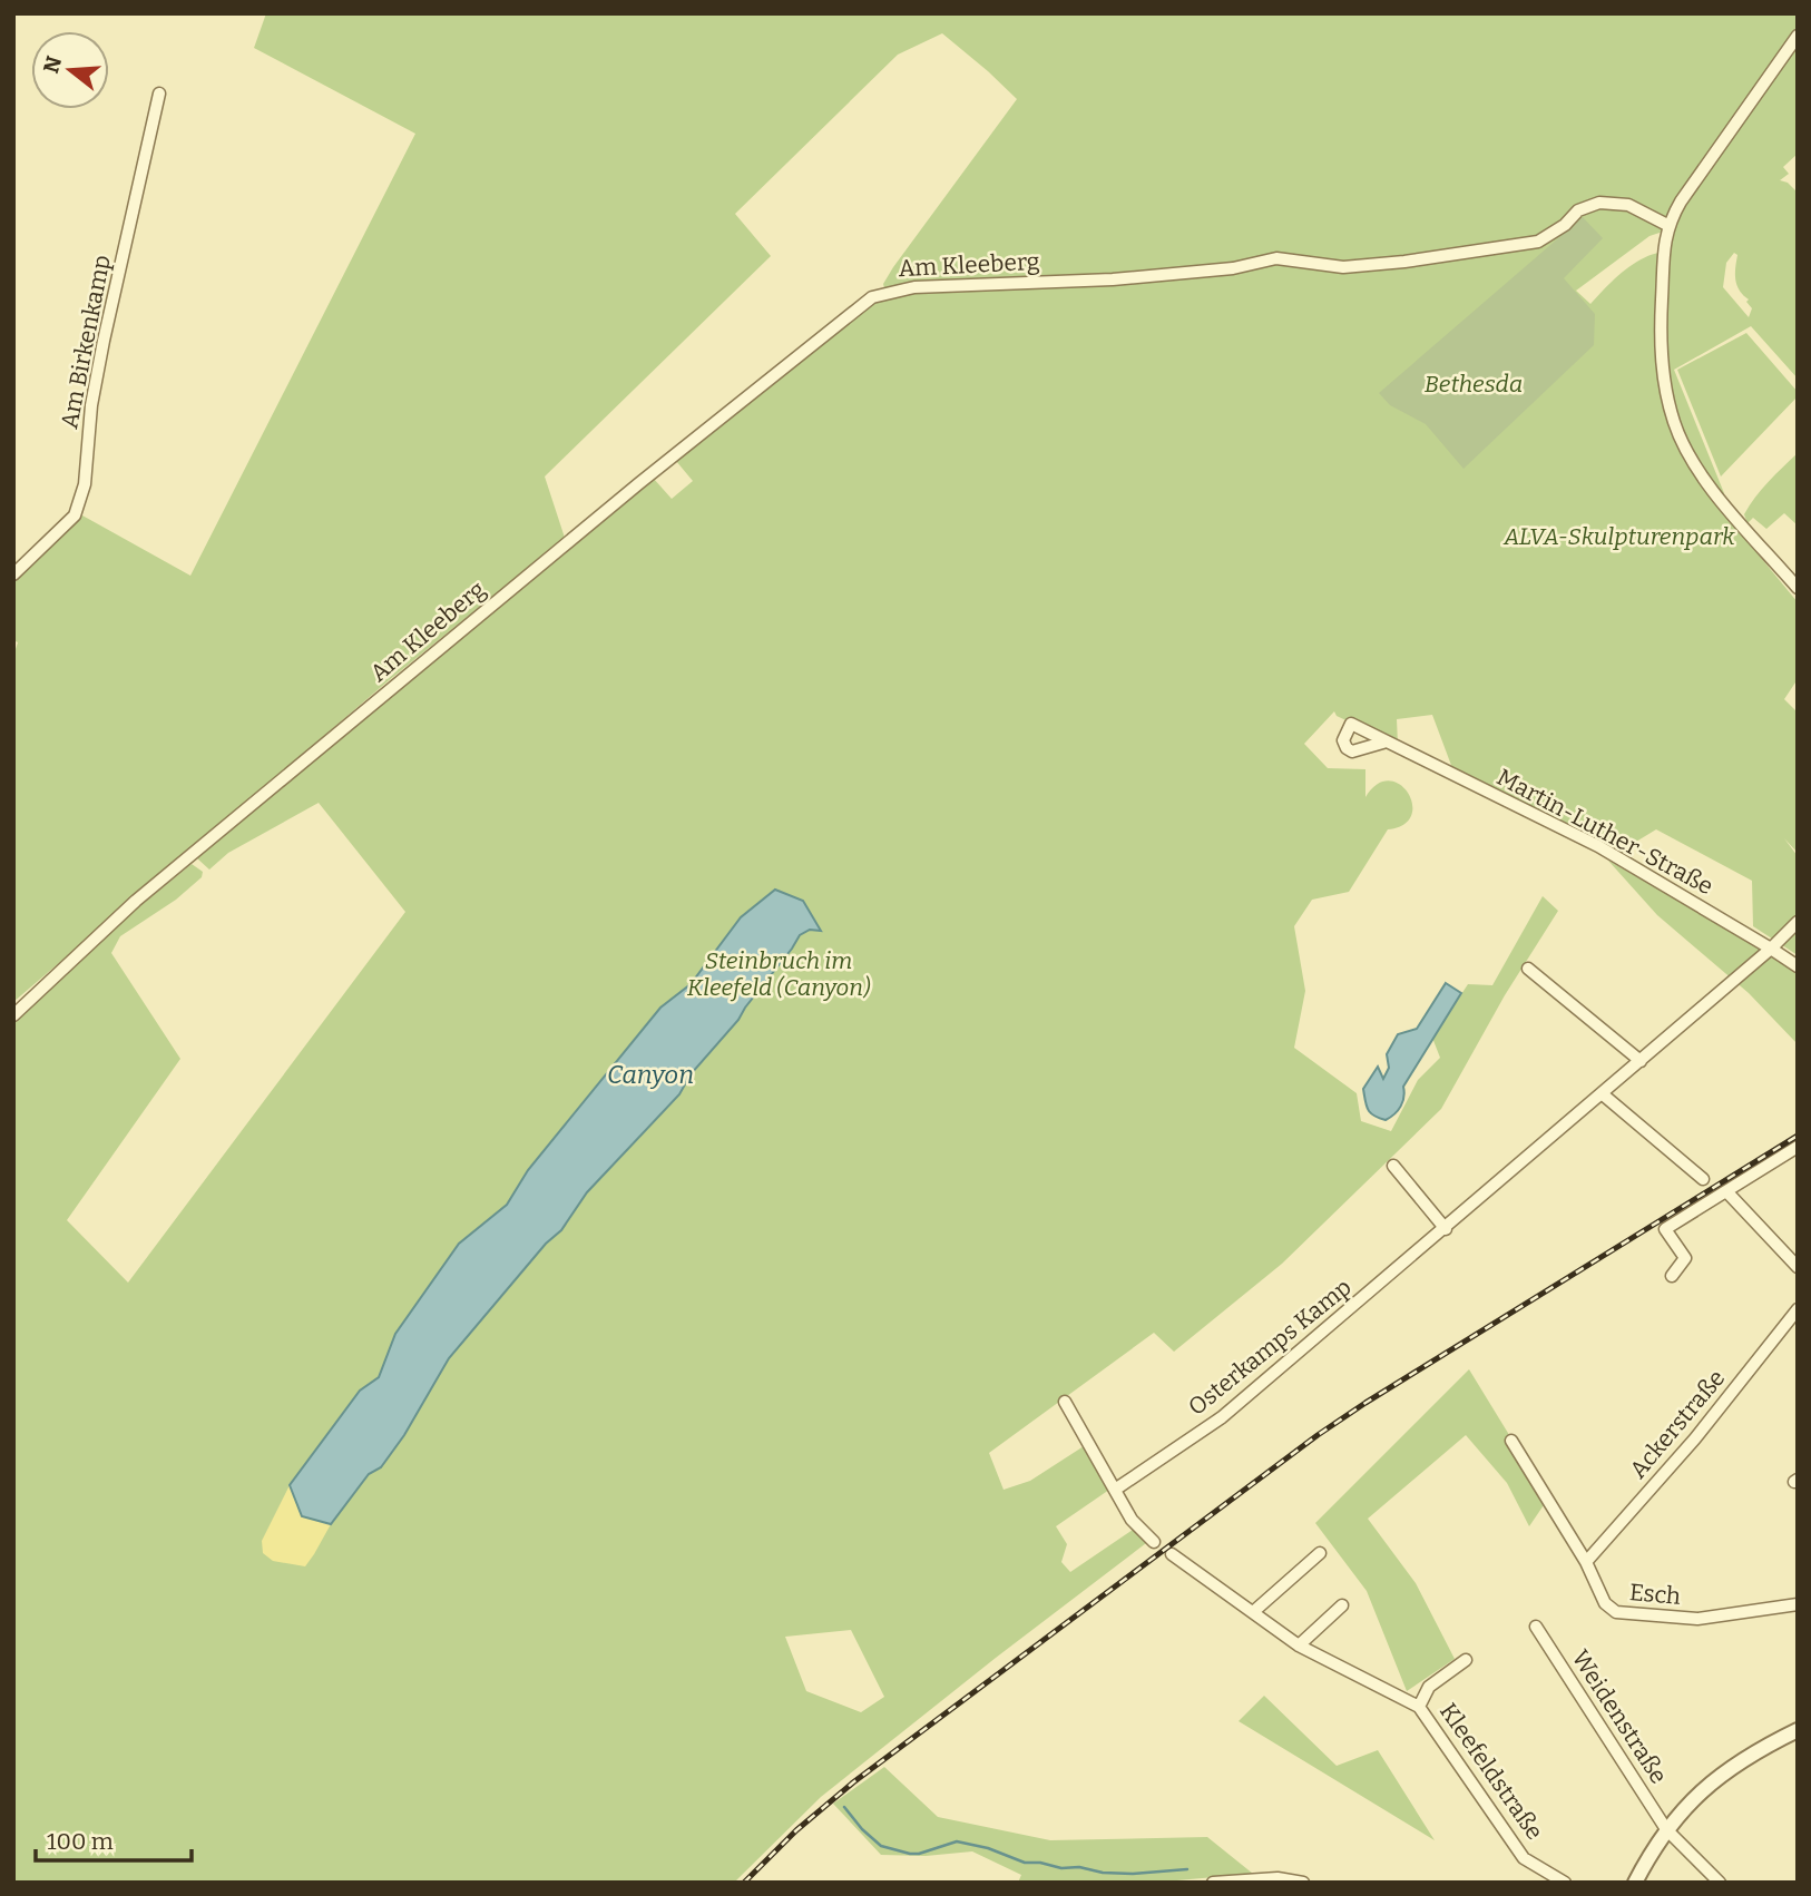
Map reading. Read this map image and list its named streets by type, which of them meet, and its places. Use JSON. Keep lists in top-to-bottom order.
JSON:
{
  "streets": {
    "street": [
      "Am Kleeberg",
      "Am Birkenkamp",
      "Martin-Luther-Straße",
      "Osterkamps Kamp",
      "Ackerstraße",
      "Esch",
      "Weidenstraße",
      "Kleefeldstraße"
    ]
  },
  "crossings": [
    ["Martin-Luther-Straße", "Osterkamps Kamp"],
    ["Ackerstraße", "Esch"]
  ],
  "water": ["Canyon"],
  "parks": ["Bethesda", "ALVA-Skulpturenpark", "Steinbruch im Kleefeld (Canyon)"],
  "scale_bar": "100 m",
  "north": "left"
}
